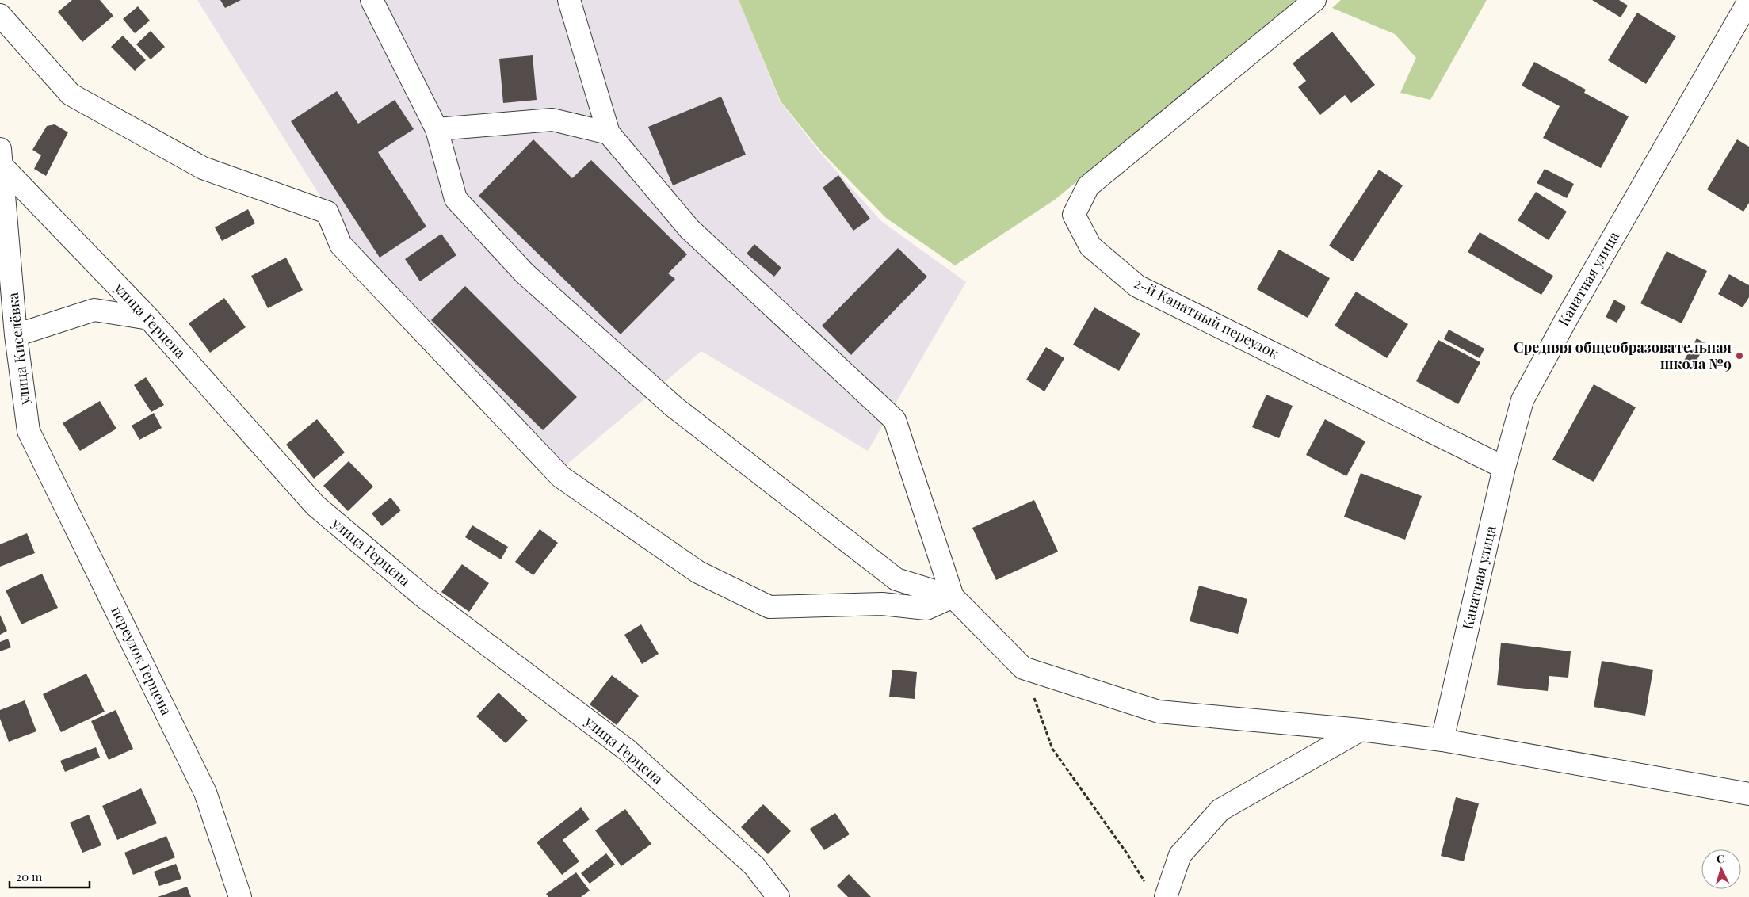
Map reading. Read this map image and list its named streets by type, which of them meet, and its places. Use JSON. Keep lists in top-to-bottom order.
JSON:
{
  "streets": {
    "street": [
      "Канатная улица",
      "2-й Канатный переулок",
      "улица Герцена",
      "улица Киселёвка",
      "переулок Герцена"
    ]
  },
  "crossings": [
    ["Канатная улица", "2-й Канатный переулок"],
    ["улица Герцена", "улица Киселёвка"],
    ["улица Киселёвка", "переулок Герцена"]
  ],
  "places": ["Средняя общеобразовательная школа №9"],
  "scale_bar": "20 m",
  "north": "top"
}
